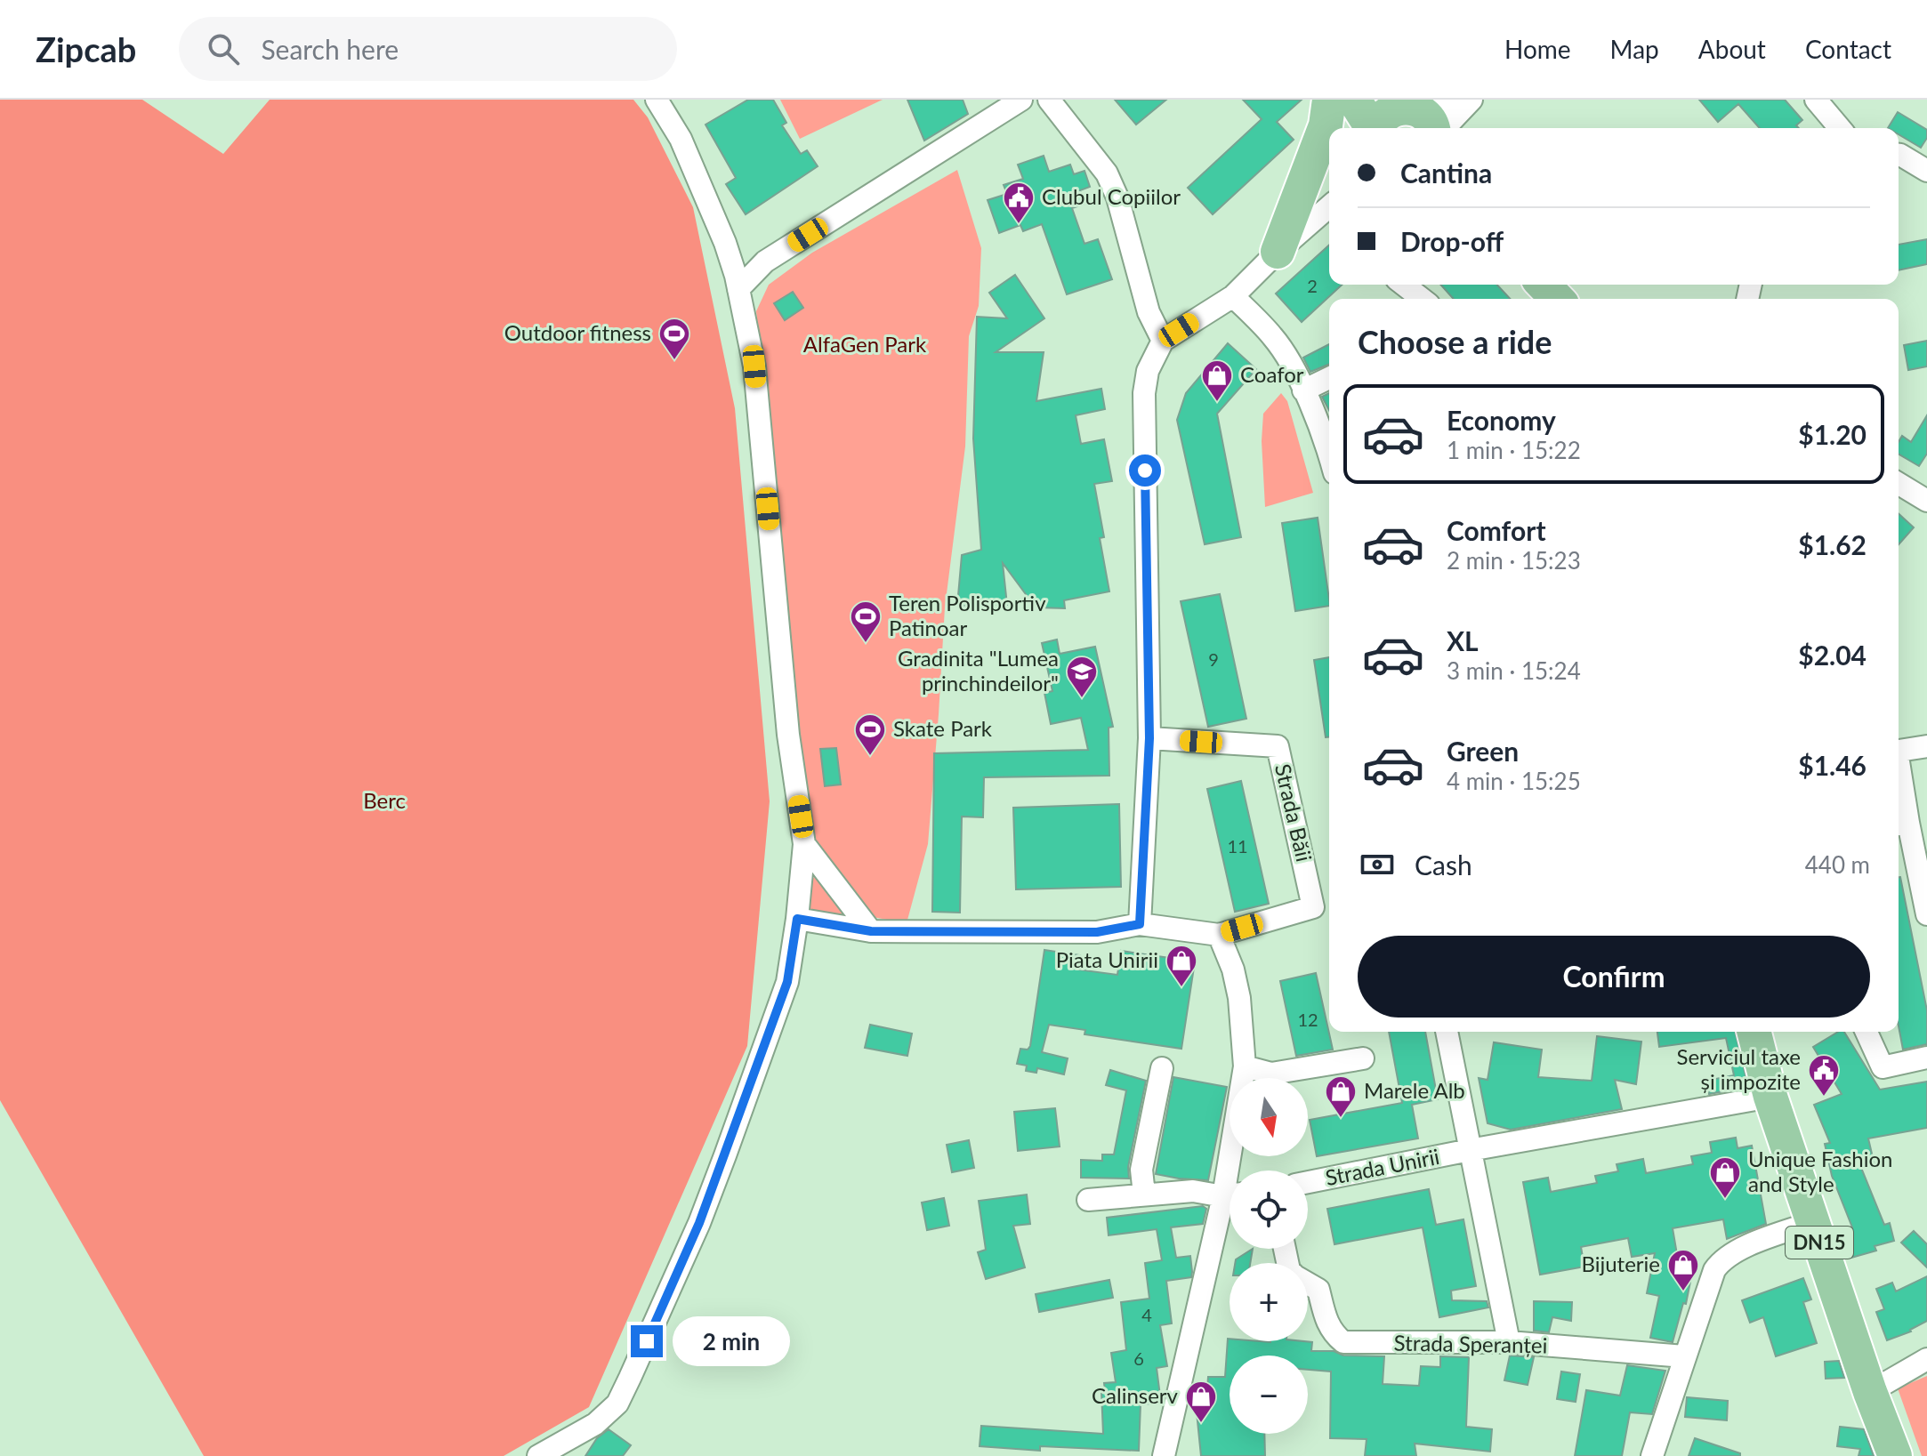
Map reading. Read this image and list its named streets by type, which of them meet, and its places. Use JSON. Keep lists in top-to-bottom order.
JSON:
{
  "streets": {
    "main road": ["DN15"],
    "street": ["Strada Băii", "Strada Unirii", "Strada Speranței"]
  },
  "parks": ["AlfaGen Park", "Berc"],
  "places": {
    "public building": ["Clubul Copiilor", "Serviciul taxe și impozite"],
    "sports": ["Outdoor fitness", "Teren Polisportiv Patinoar", "Skate Park"],
    "shop": [
      "Coafor",
      "Piata Unirii",
      "Marele Alb",
      "Unique Fashion and Style",
      "Bijuterie",
      "Calinserv"
    ],
    "school or university": ["Gradinita \"Lumea princhindeilor\""]
  },
  "house_numbers": [
    "2",
    "9",
    "11",
    "12",
    "4",
    "6"
  ],
  "north": "bottom",
  "page": {
    "header": "Zipcab",
    "search": "Search here",
    "nav": [
      "Home",
      "Map",
      "About",
      "Contact"
    ],
    "banner": ["Cantina", "Drop-off"],
    "heading": "Choose a ride",
    "list": [
      {
        "name": "Economy",
        "note": "1 min · 15:22",
        "value": "$1.20"
      },
      {
        "name": "Comfort",
        "note": "2 min · 15:23",
        "value": "$1.62"
      },
      {
        "name": "XL",
        "note": "3 min · 15:24",
        "value": "$2.04"
      },
      {
        "name": "Green",
        "note": "4 min · 15:25",
        "value": "$1.46"
      }
    ],
    "pay": ["Cash", "440 m"],
    "buttons": "Confirm",
    "map_buttons": ["+", "−"],
    "bubble": "2 min"
  }
}
